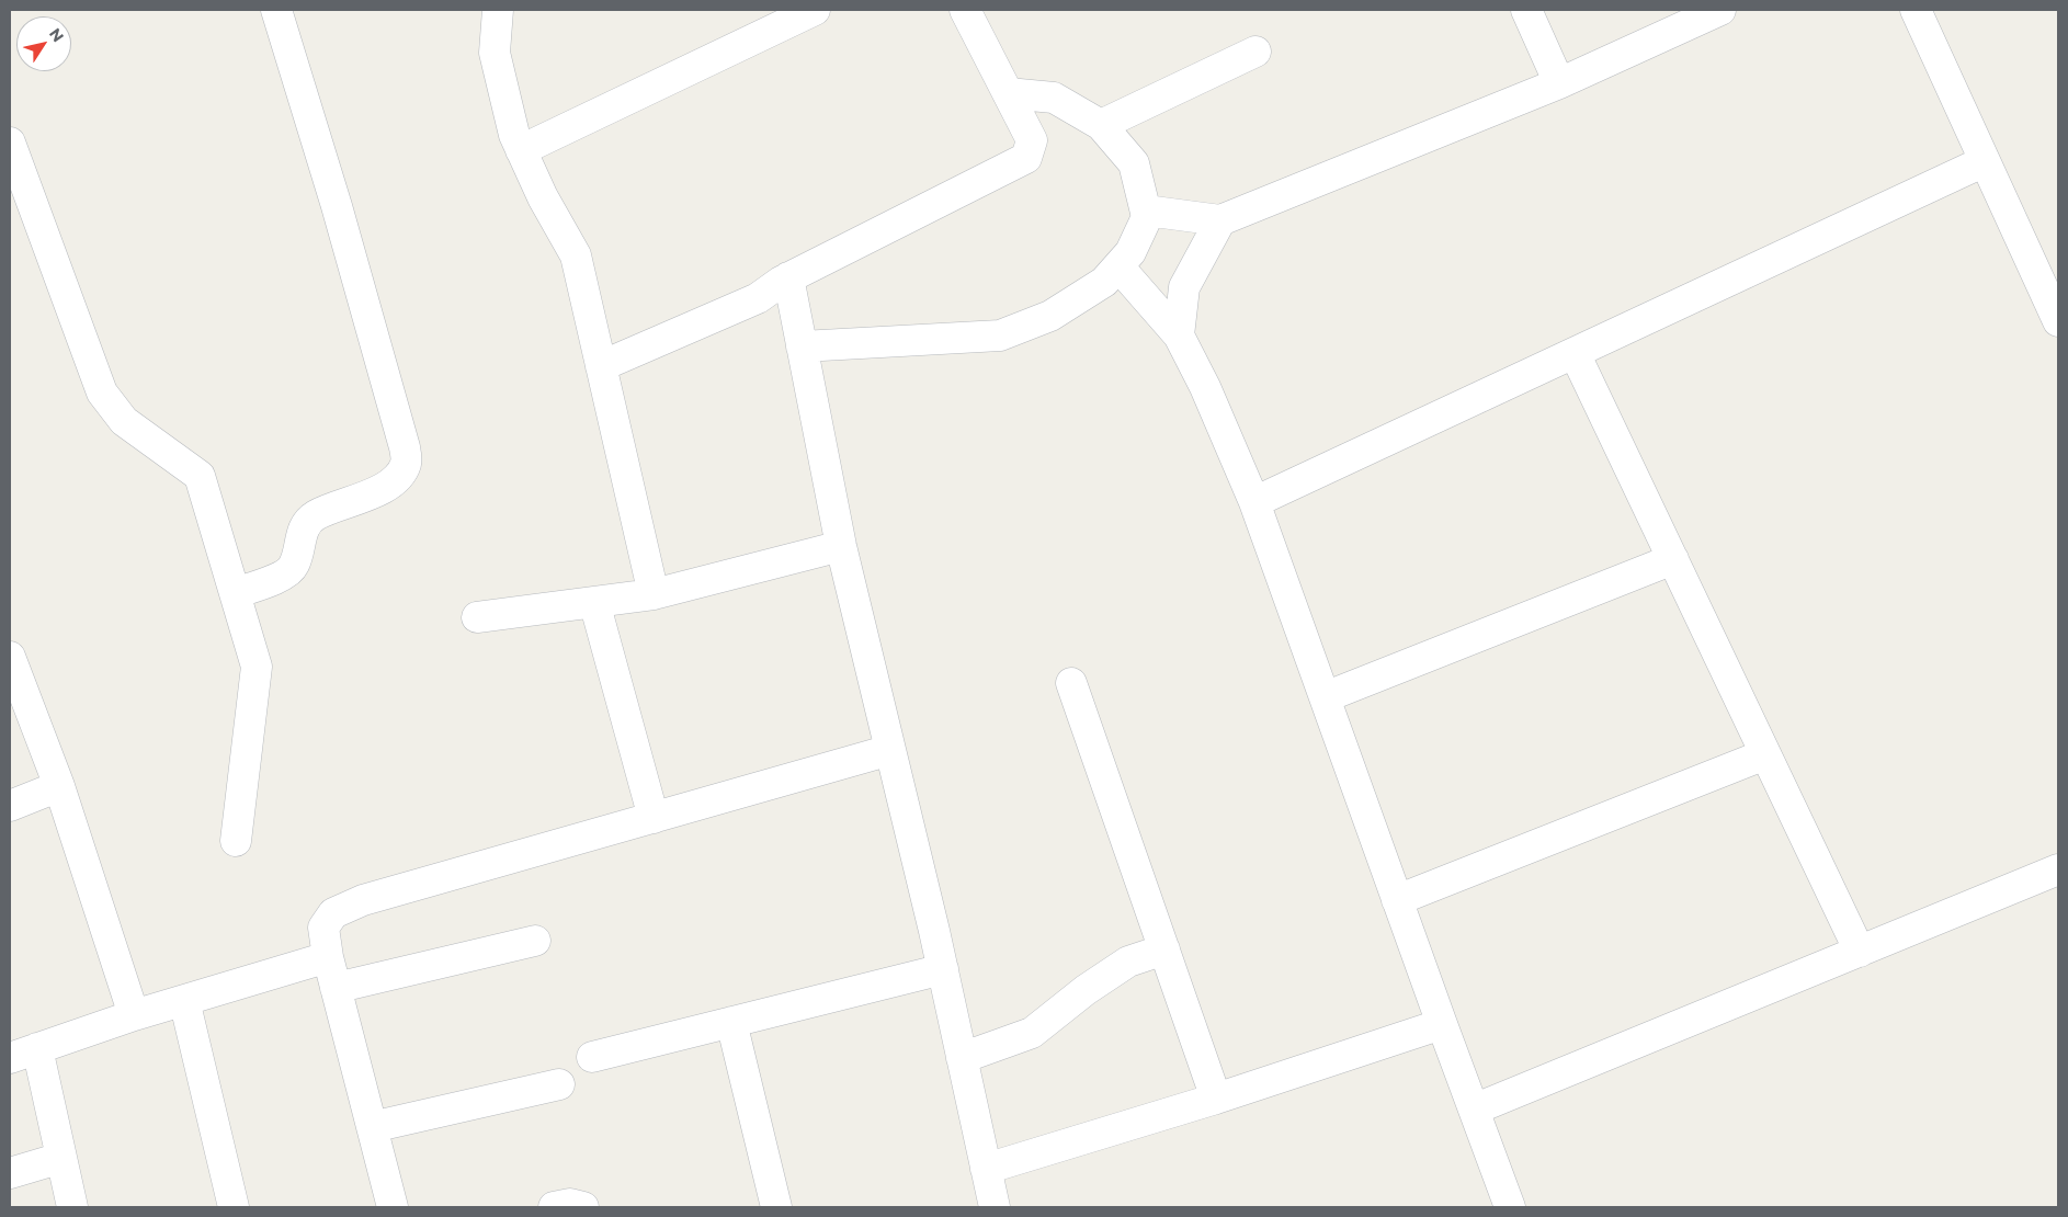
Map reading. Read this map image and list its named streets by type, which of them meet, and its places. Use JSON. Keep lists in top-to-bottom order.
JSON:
{
  "north": "top right"
}
